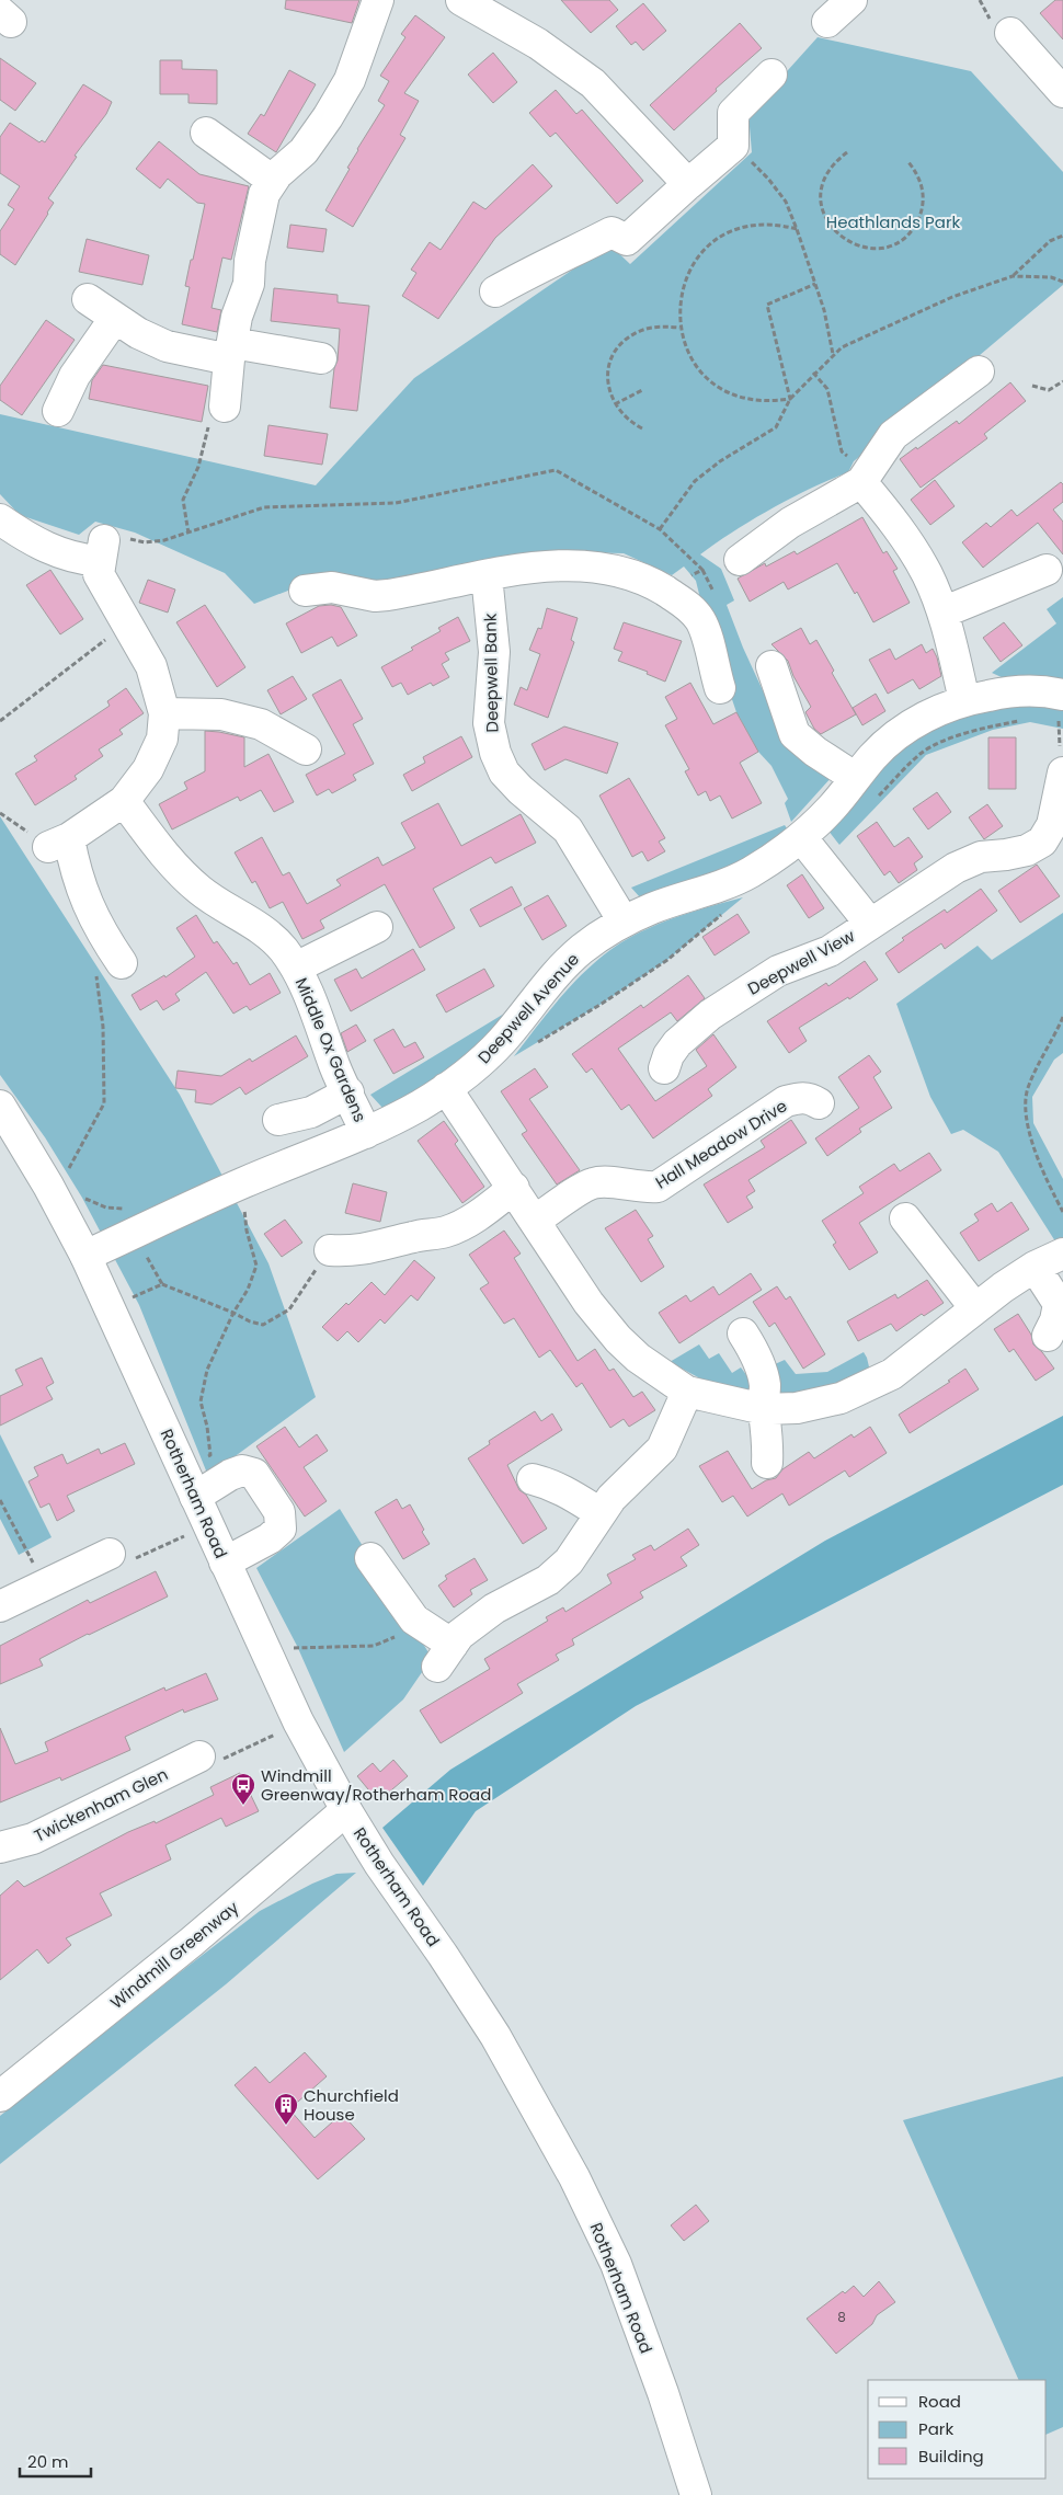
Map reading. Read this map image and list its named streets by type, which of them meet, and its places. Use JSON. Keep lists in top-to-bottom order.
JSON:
{
  "streets": {
    "street": [
      "Deepwell Bank",
      "Deepwell View",
      "Deepwell Avenue",
      "Middle Ox Gardens",
      "Hall Meadow Drive",
      "Rotherham Road",
      "Twickenham Glen",
      "Windmill Greenway"
    ]
  },
  "crossings": [
    ["Deepwell Bank", "Deepwell Avenue"],
    ["Deepwell View", "Deepwell Avenue"],
    ["Deepwell Avenue", "Middle Ox Gardens"],
    ["Deepwell Avenue", "Rotherham Road"],
    ["Rotherham Road", "Windmill Greenway"]
  ],
  "parks": ["Heathlands Park"],
  "places": {
    "bus stop": ["Windmill Greenway/Rotherham Road"],
    "building": ["Churchfield House"]
  },
  "house_numbers": ["8"],
  "legend": ["Road", "Park", "Building"],
  "scale_bar": "20 m"
}
